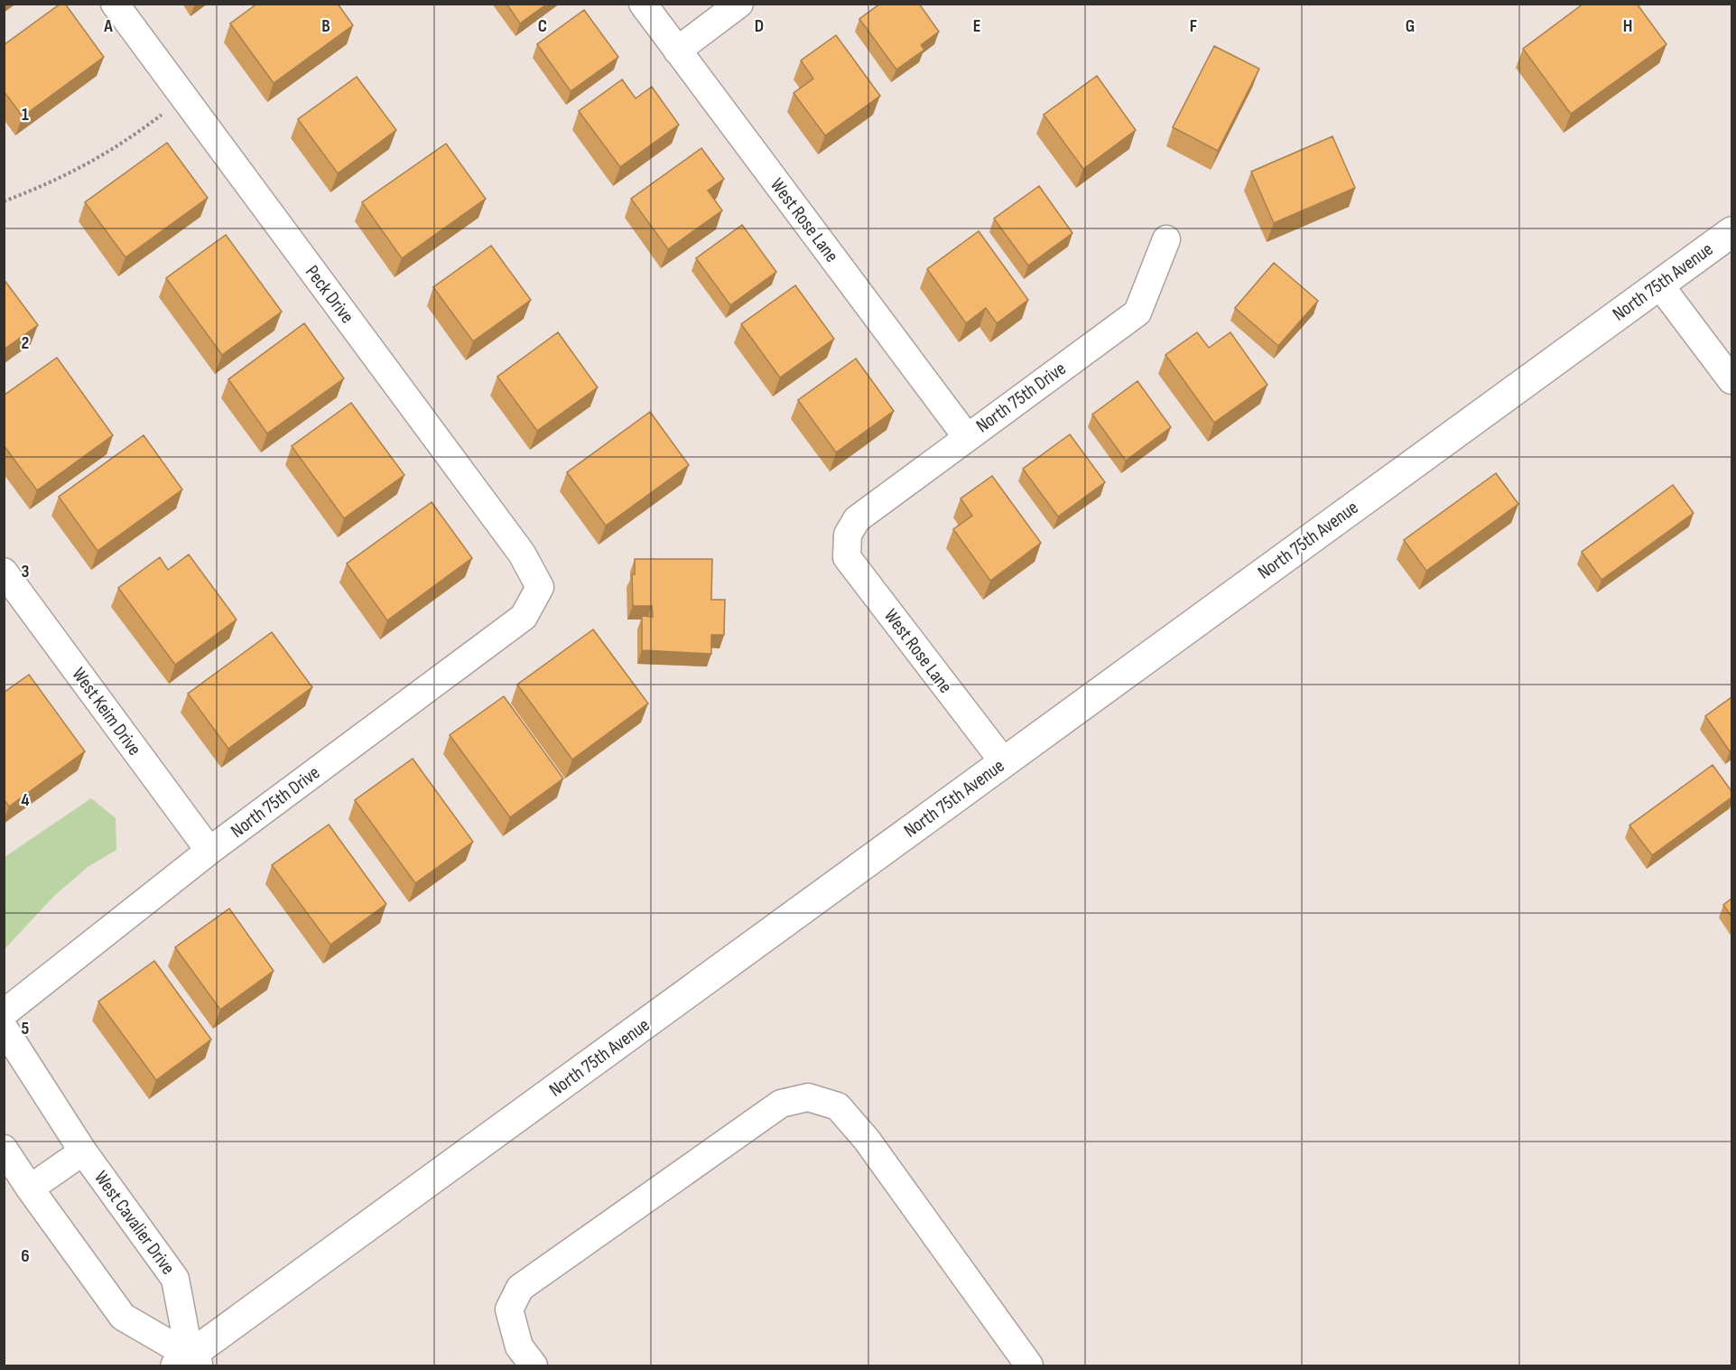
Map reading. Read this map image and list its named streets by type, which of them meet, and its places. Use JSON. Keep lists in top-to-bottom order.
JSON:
{
  "streets": {
    "main road": ["North 75th Avenue"],
    "street": [
      "West Rose Lane",
      "Peck Drive",
      "North 75th Drive",
      "West Keim Drive",
      "West Cavalier Drive"
    ]
  },
  "crossings": [
    ["West Rose Lane", "North 75th Avenue"],
    ["West Rose Lane", "North 75th Drive"],
    ["North 75th Avenue", "West Cavalier Drive"],
    ["Peck Drive", "North 75th Drive"],
    ["North 75th Drive", "West Keim Drive"]
  ],
  "grid": {
    "columns": [
      "A",
      "B",
      "C",
      "D",
      "E",
      "F",
      "G",
      "H"
    ],
    "rows": [
      "1",
      "2",
      "3",
      "4",
      "5",
      "6"
    ]
  }
}
